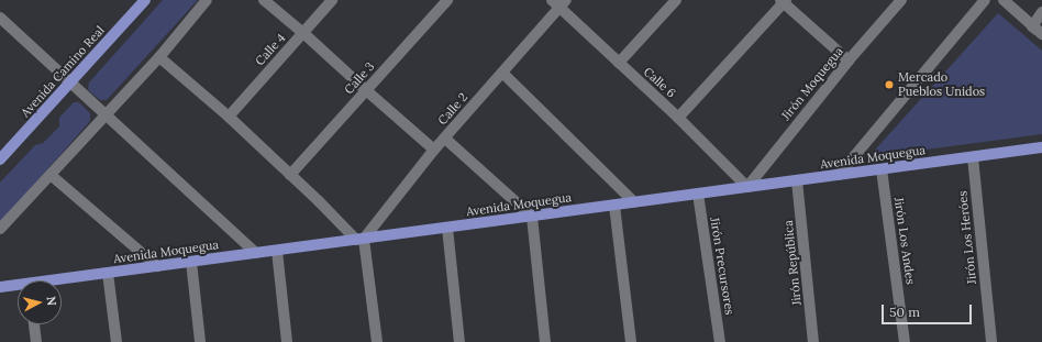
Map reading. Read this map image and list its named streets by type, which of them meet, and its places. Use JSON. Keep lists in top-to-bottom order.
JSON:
{
  "streets": {
    "main road": ["Avenida Camino Real", "Avenida Moquegua"],
    "street": [
      "Calle 4",
      "Calle 3",
      "Calle 6",
      "Jirón Moquegua",
      "Calle 2",
      "Jirón Los Heróes",
      "Jirón Los Andes",
      "Jirón República",
      "Jirón Precursores"
    ]
  },
  "crossings": [
    ["Calle 6", "Jirón Moquegua"],
    ["Calle 6", "Calle 2"],
    ["Calle 6", "Avenida Moquegua"],
    ["Jirón Moquegua", "Avenida Moquegua"],
    ["Calle 2", "Avenida Moquegua"],
    ["Avenida Moquegua", "Jirón Los Heróes"],
    ["Avenida Moquegua", "Jirón Los Andes"],
    ["Avenida Moquegua", "Jirón República"],
    ["Avenida Moquegua", "Jirón Precursores"]
  ],
  "places": ["Mercado Pueblos Unidos"],
  "scale_bar": "50 m",
  "north": "right"
}
